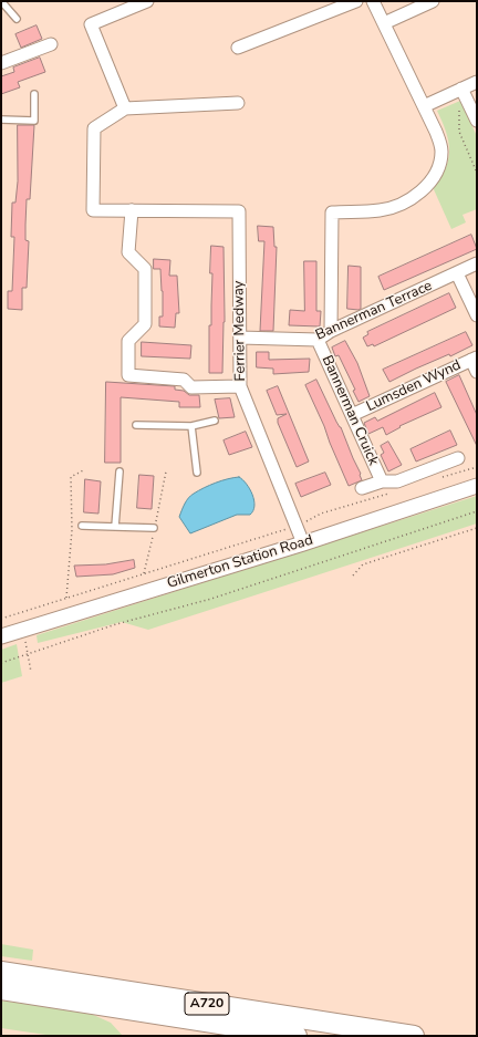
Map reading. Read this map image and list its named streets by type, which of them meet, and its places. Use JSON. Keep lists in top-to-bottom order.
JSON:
{
  "streets": {
    "highway": ["A720"],
    "street": [
      "Bannerman Terrace",
      "Ferrier Medway",
      "Lumsden Wynd",
      "Bannerman Cruick",
      "Gilmerton Station Road"
    ]
  },
  "crossings": [
    ["Bannerman Terrace", "Ferrier Medway"],
    ["Bannerman Terrace", "Bannerman Cruick"],
    ["Ferrier Medway", "Gilmerton Station Road"],
    ["Lumsden Wynd", "Bannerman Cruick"]
  ]
}
